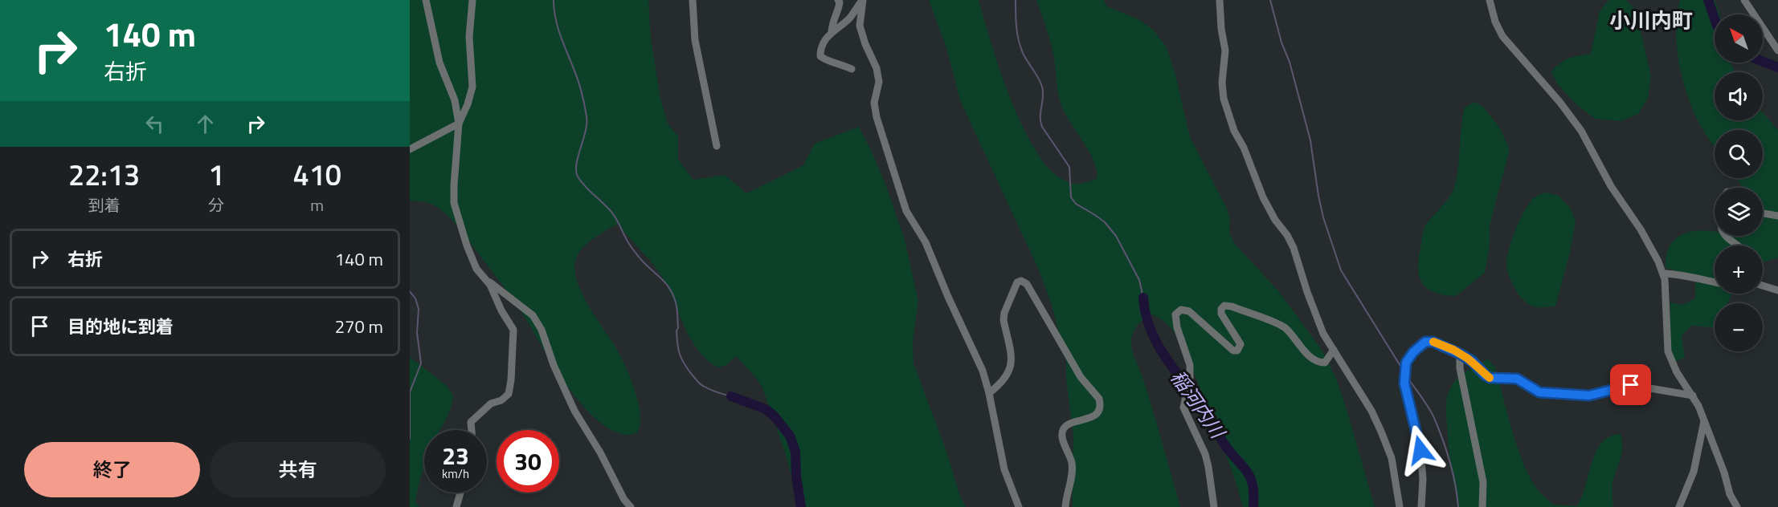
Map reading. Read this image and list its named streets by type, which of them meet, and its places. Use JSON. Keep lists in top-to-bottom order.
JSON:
{
  "districts": ["小川内町"],
  "water": ["稲河内川"],
  "north": "top left",
  "page": {
    "turn": ["140 m", "右折"],
    "map_buttons": ["+", "−"],
    "eta": [
      "22:13",
      "到着",
      "1",
      "分",
      "410",
      "m"
    ],
    "list": [
      {
        "name": "右折",
        "value": "140 m"
      },
      {
        "name": "目的地に到着",
        "value": "270 m"
      }
    ],
    "speed": "23 km/h",
    "limit": "30",
    "buttons": ["終了", "共有"]
  }
}
